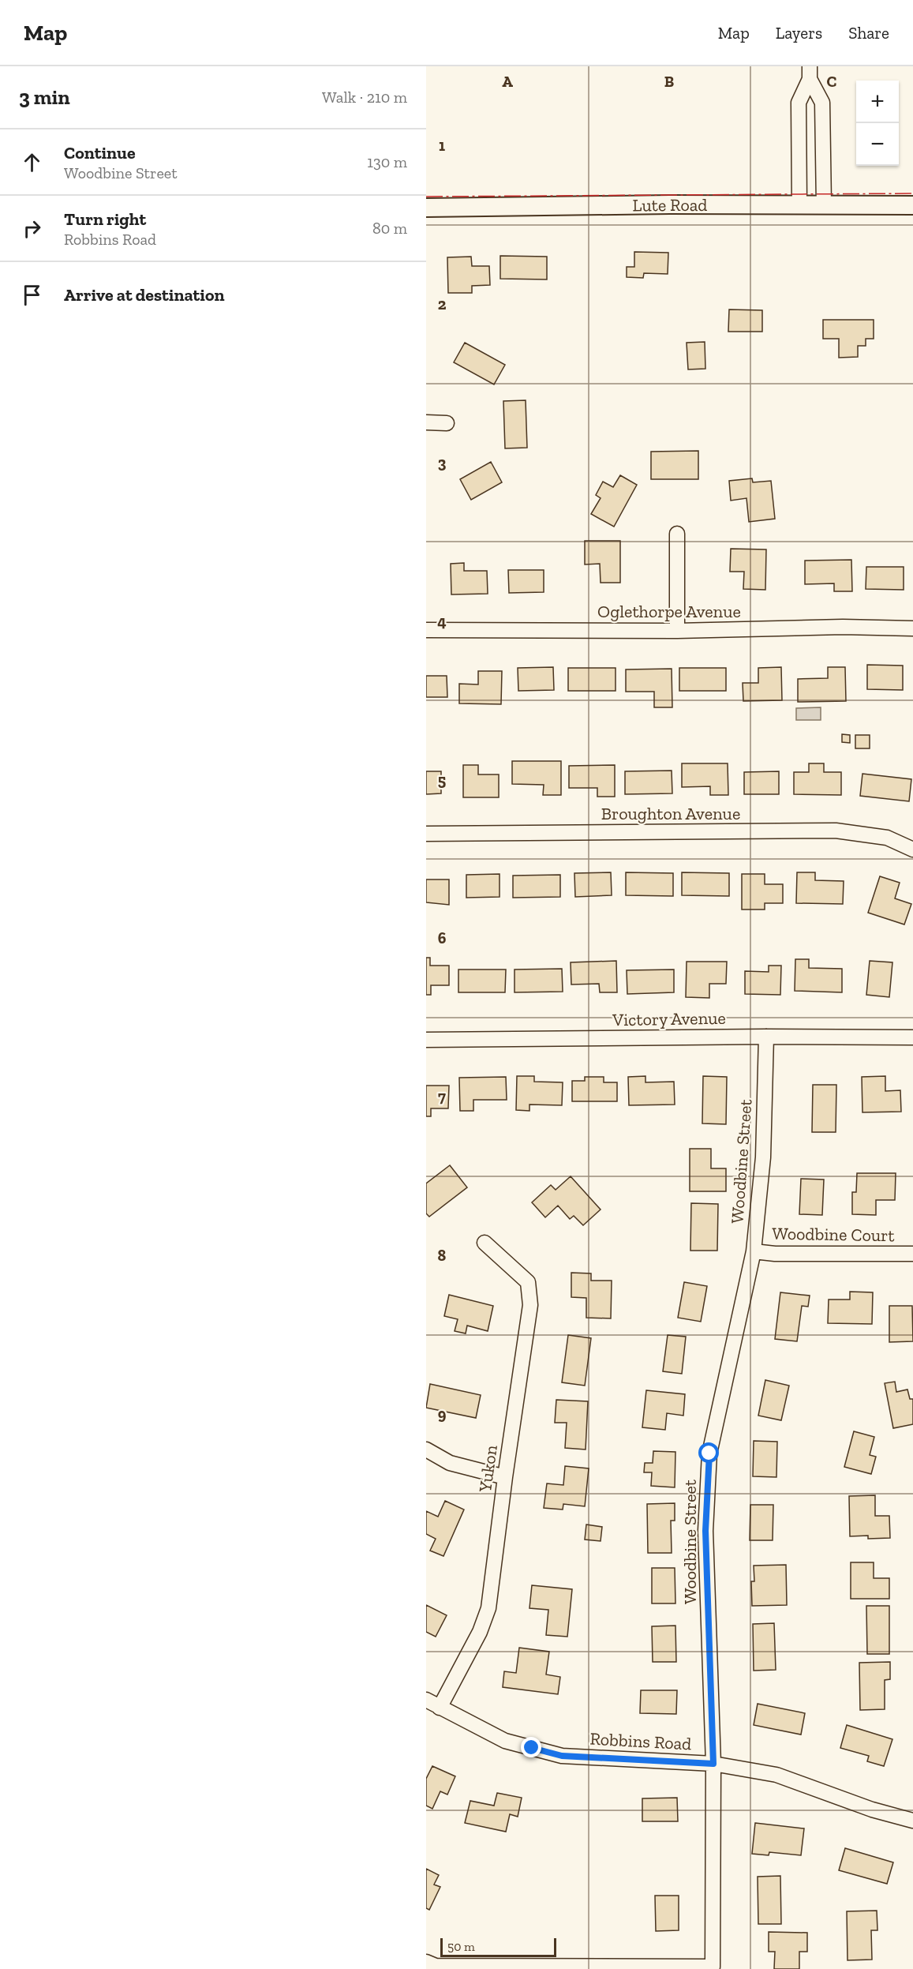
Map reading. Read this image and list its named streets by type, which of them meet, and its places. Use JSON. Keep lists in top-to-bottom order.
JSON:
{
  "streets": {
    "street": [
      "Lute Road",
      "Oglethorpe Avenue",
      "Broughton Avenue",
      "Victory Avenue",
      "Woodbine Street",
      "Woodbine Court",
      "Yukon",
      "Robbins Road"
    ]
  },
  "crossings": [
    ["Victory Avenue", "Woodbine Street"],
    ["Woodbine Street", "Woodbine Court"],
    ["Woodbine Street", "Robbins Road"],
    ["Yukon", "Robbins Road"]
  ],
  "scale_bar": "50 m",
  "page": {
    "header": "Map",
    "nav": ["Map", "Layers", "Share"],
    "heading": ["3 min", "Walk · 210 m"],
    "map_buttons": ["+", "−"],
    "list": [
      ["Continue", "Woodbine Street", "130 m"],
      ["Turn right", "Robbins Road", "80 m"],
      "Arrive at destination"
    ],
    "scale": "50 m"
  },
  "grid": {
    "columns": ["A", "B", "C"],
    "rows": [
      "1",
      "2",
      "3",
      "4",
      "5",
      "6",
      "7",
      "8",
      "9"
    ]
  }
}
